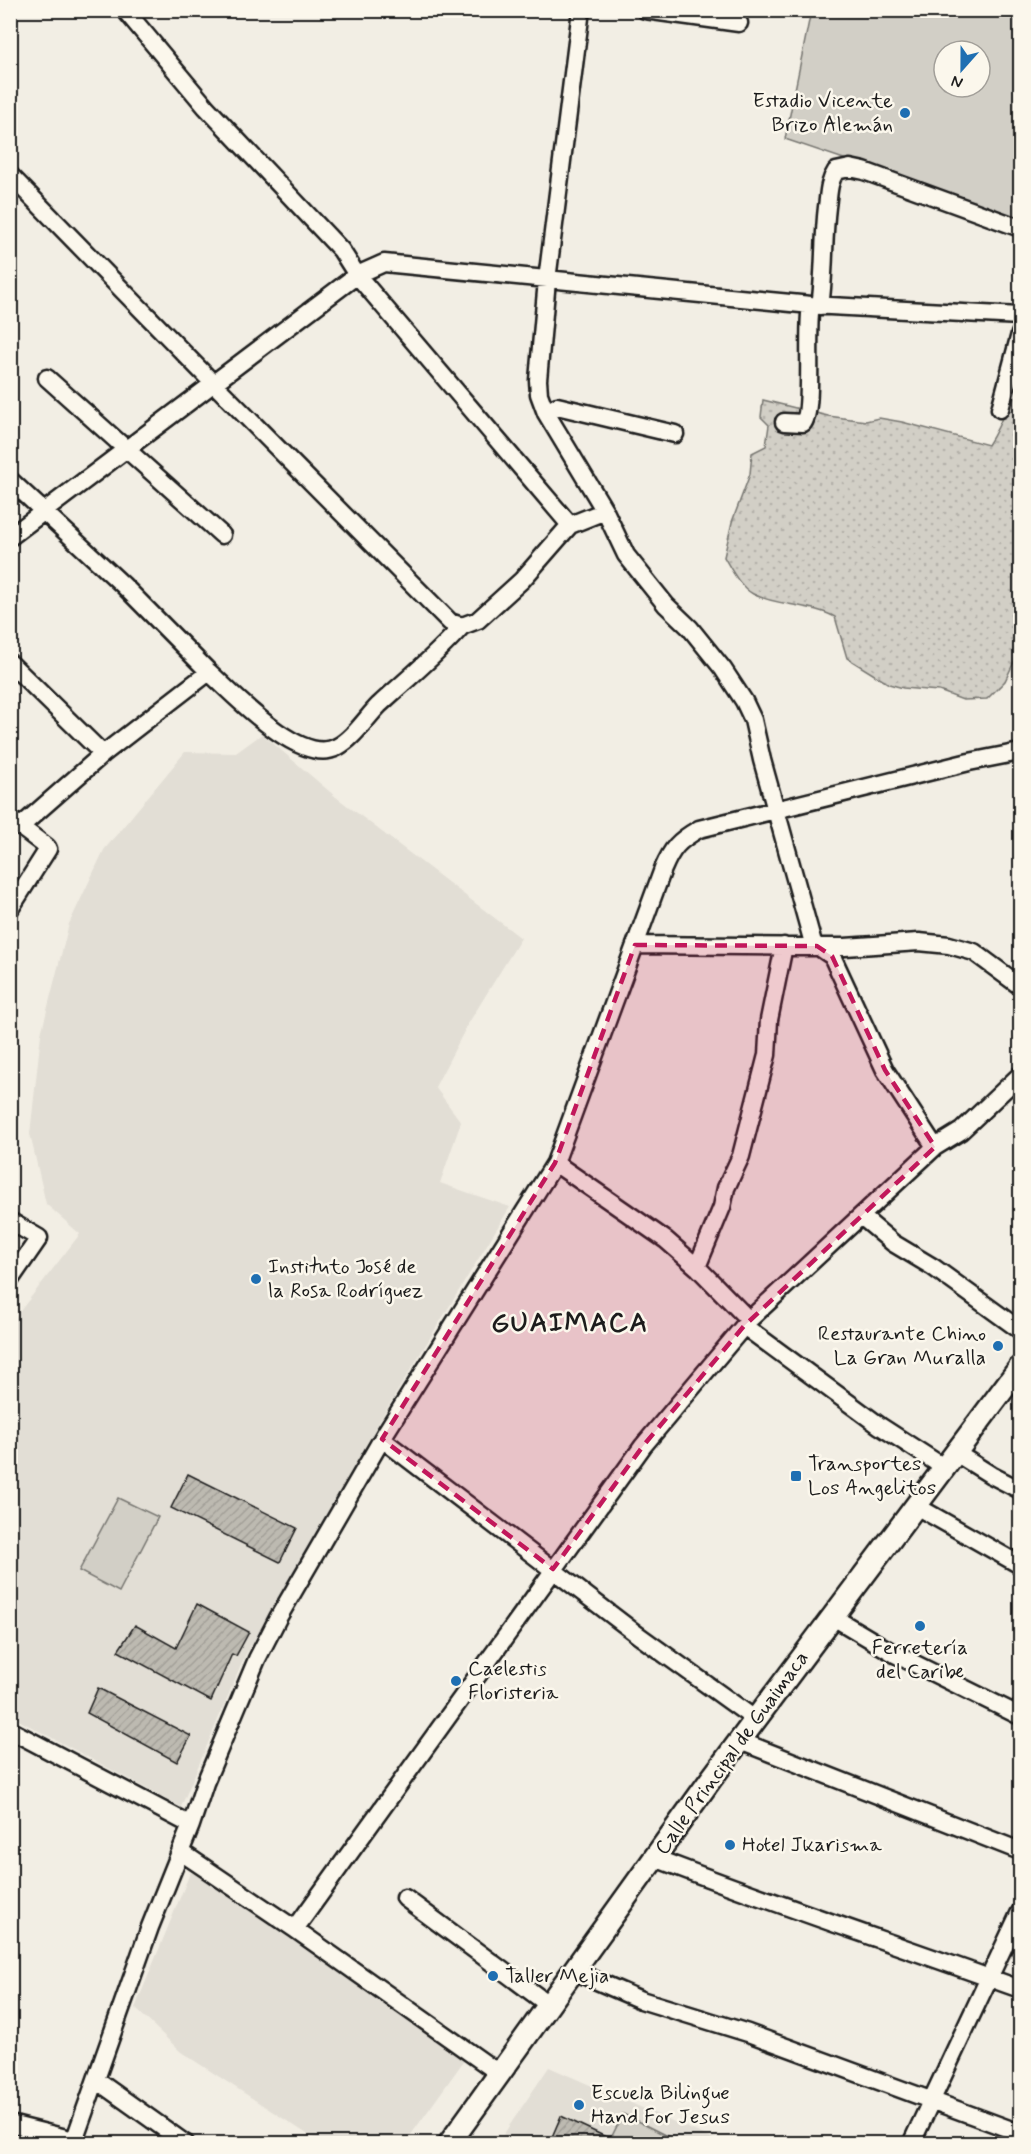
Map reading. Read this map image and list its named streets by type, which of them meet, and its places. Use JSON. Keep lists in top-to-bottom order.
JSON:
{
  "streets": {
    "main road": ["Calle Principal de Guaimaca"]
  },
  "districts": ["GUAIMACA"],
  "places": {
    "other": [
      "Estadio Vicente Brizo Alemán",
      "Instituto José de la Rosa Rodríguez",
      "Restaurante Chino La Gran Muralla",
      "Ferretería del Caribe",
      "Caelestis Floristeria",
      "Hotel Jkarisma",
      "Taller Mejia",
      "Escuela Bilingue Hand For Jesus"
    ],
    "transit": ["Transportes Los Angelitos"]
  },
  "north": "bottom"
}
